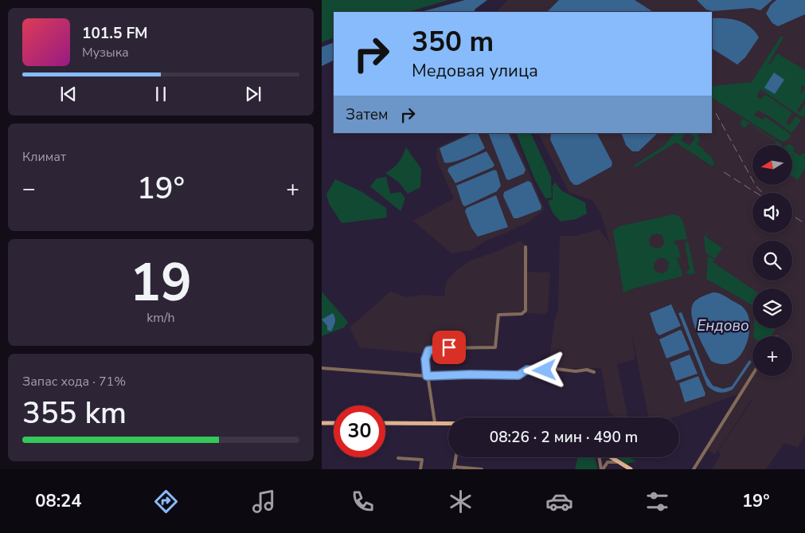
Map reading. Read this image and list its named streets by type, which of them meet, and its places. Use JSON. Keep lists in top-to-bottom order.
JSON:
{
  "water": ["Ендово"],
  "north": "left",
  "page": {
    "turn": ["350 m", "Медовая улица"],
    "song": ["101.5 FM", "Музыка"],
    "then": "Затем",
    "tile": [
      "Климат",
      ["19", "km/h"],
      ["Запас хода · 71%", "355 km"]
    ],
    "map_buttons": "+",
    "heat": ["−", "19°", "+"],
    "limit": "30",
    "trip": "08:26 · 2 мин · 490 m",
    "tabs": ["08:24", "19°"]
  }
}
